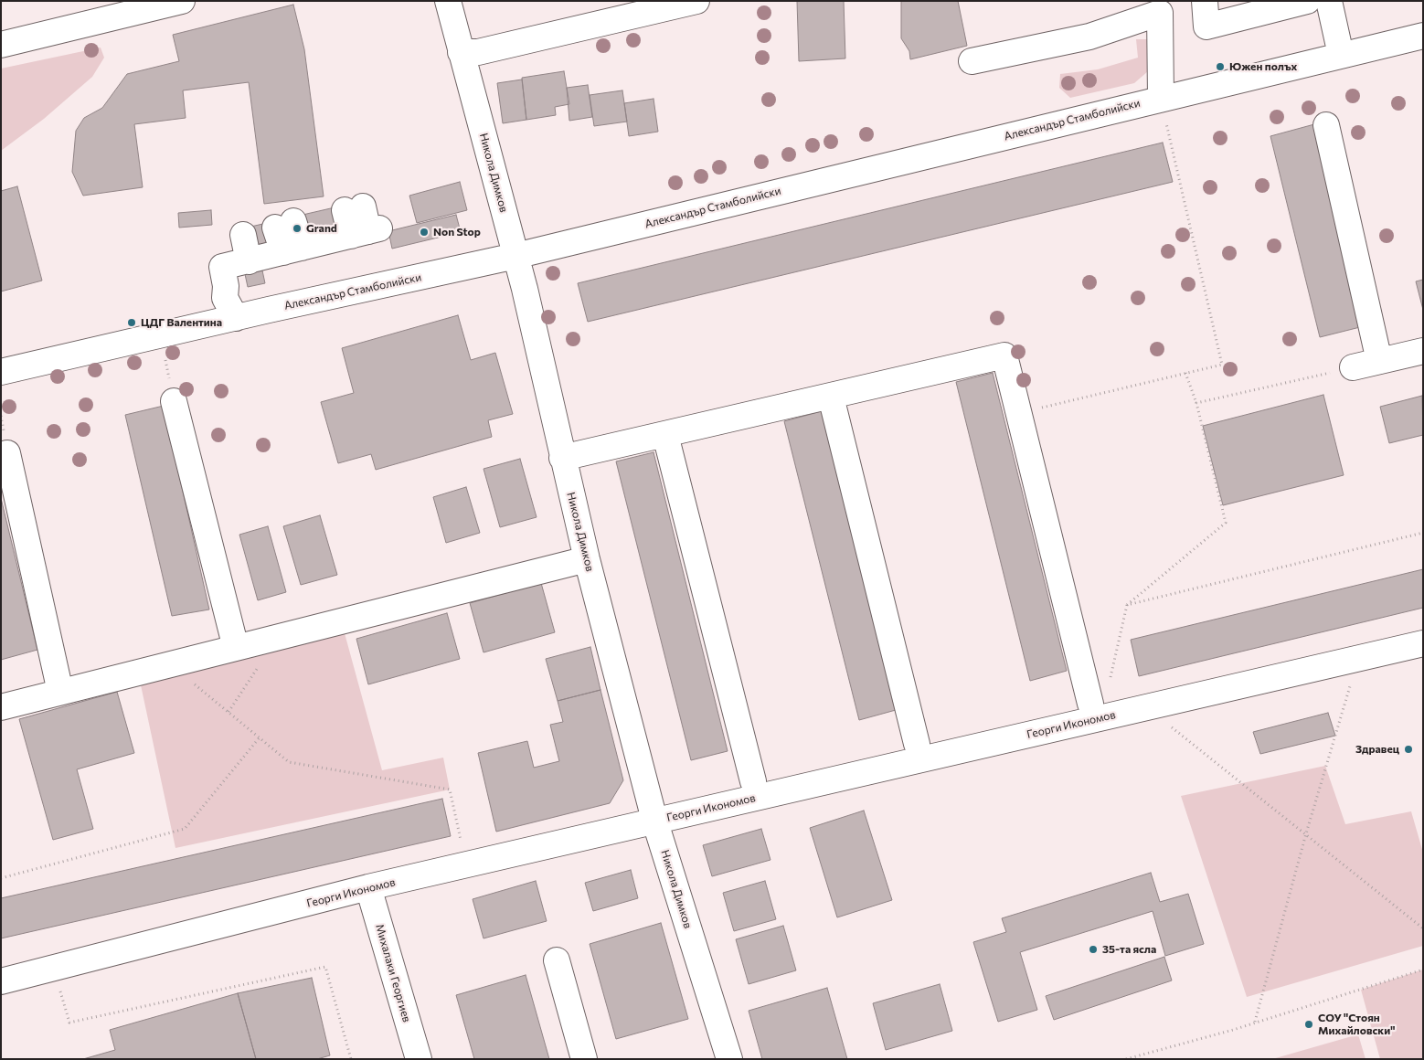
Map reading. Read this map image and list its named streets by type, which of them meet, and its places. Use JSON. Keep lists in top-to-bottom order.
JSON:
{
  "streets": {
    "street": [
      "Александър Стамболийски",
      "Никола Димков",
      "Георги Икономов",
      "Михалаки Георгиев"
    ]
  },
  "crossings": [
    ["Александър Стамболийски", "Никола Димков"],
    ["Никола Димков", "Георги Икономов"],
    ["Георги Икономов", "Михалаки Георгиев"]
  ],
  "places": [
    "Южен полъх",
    "Grand",
    "Non Stop",
    "ЦДГ Валентина",
    "Здравец",
    "35-та ясла",
    "СОУ \"Стоян Михайловски\""
  ]
}
